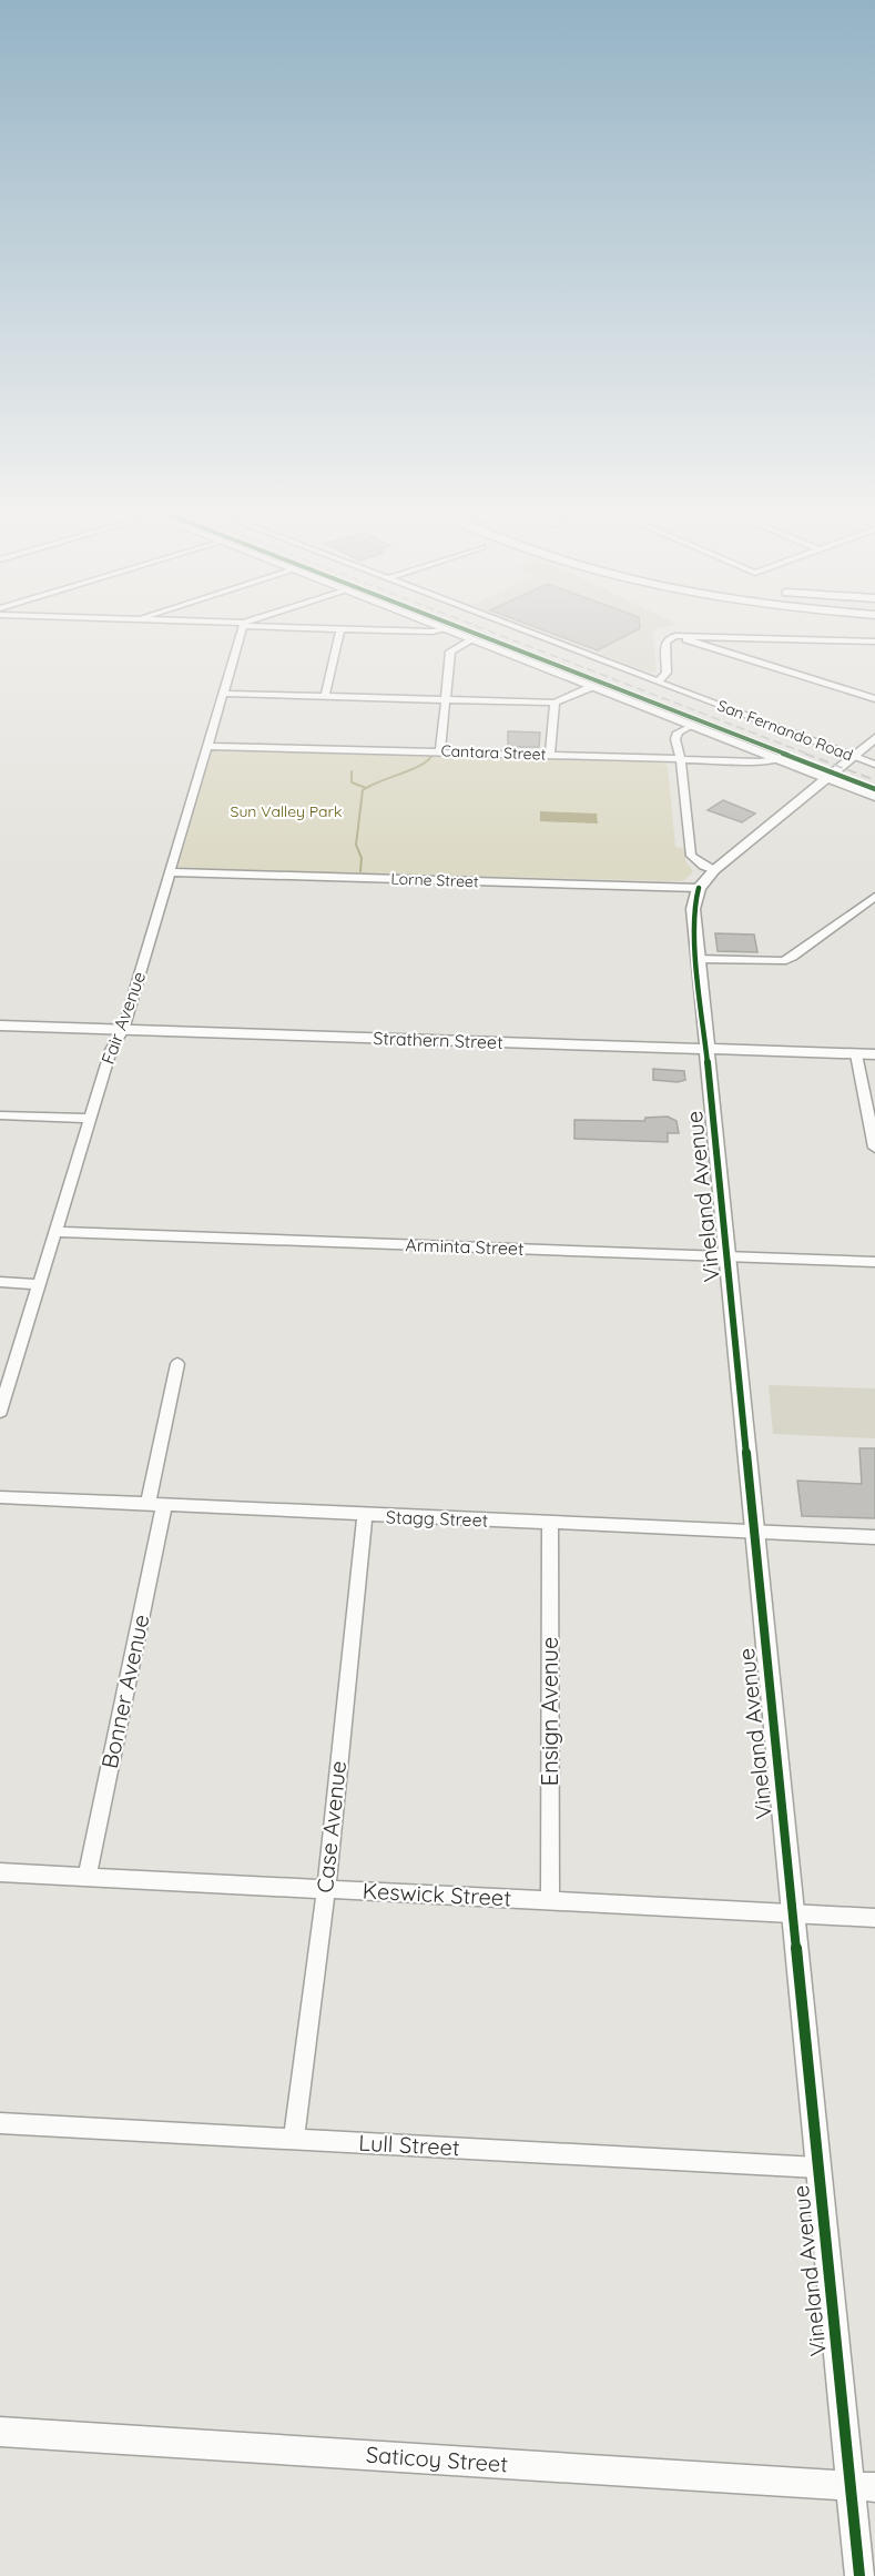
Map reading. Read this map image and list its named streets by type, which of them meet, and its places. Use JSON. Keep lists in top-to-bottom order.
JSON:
{
  "streets": {
    "main road": [
      "San Fernando Road",
      "Strathern Street",
      "Vineland Avenue",
      "Saticoy Street"
    ],
    "street": [
      "Cantara Street",
      "Lorne Street",
      "Fair Avenue",
      "Arminta Street",
      "Stagg Street",
      "Bonner Avenue",
      "Ensign Avenue",
      "Case Avenue",
      "Keswick Street",
      "Lull Street"
    ]
  },
  "crossings": [
    ["San Fernando Road", "Cantara Street"],
    ["Cantara Street", "Fair Avenue"],
    ["Lorne Street", "Fair Avenue"],
    ["Lorne Street", "Vineland Avenue"],
    ["Fair Avenue", "Strathern Street"],
    ["Fair Avenue", "Arminta Street"],
    ["Strathern Street", "Vineland Avenue"],
    ["Vineland Avenue", "Arminta Street"],
    ["Vineland Avenue", "Stagg Street"],
    ["Vineland Avenue", "Keswick Street"],
    ["Vineland Avenue", "Lull Street"],
    ["Vineland Avenue", "Saticoy Street"],
    ["Stagg Street", "Bonner Avenue"],
    ["Stagg Street", "Ensign Avenue"],
    ["Stagg Street", "Case Avenue"],
    ["Bonner Avenue", "Keswick Street"],
    ["Ensign Avenue", "Keswick Street"],
    ["Case Avenue", "Keswick Street"],
    ["Case Avenue", "Lull Street"]
  ],
  "parks": ["Sun Valley Park"]
}
